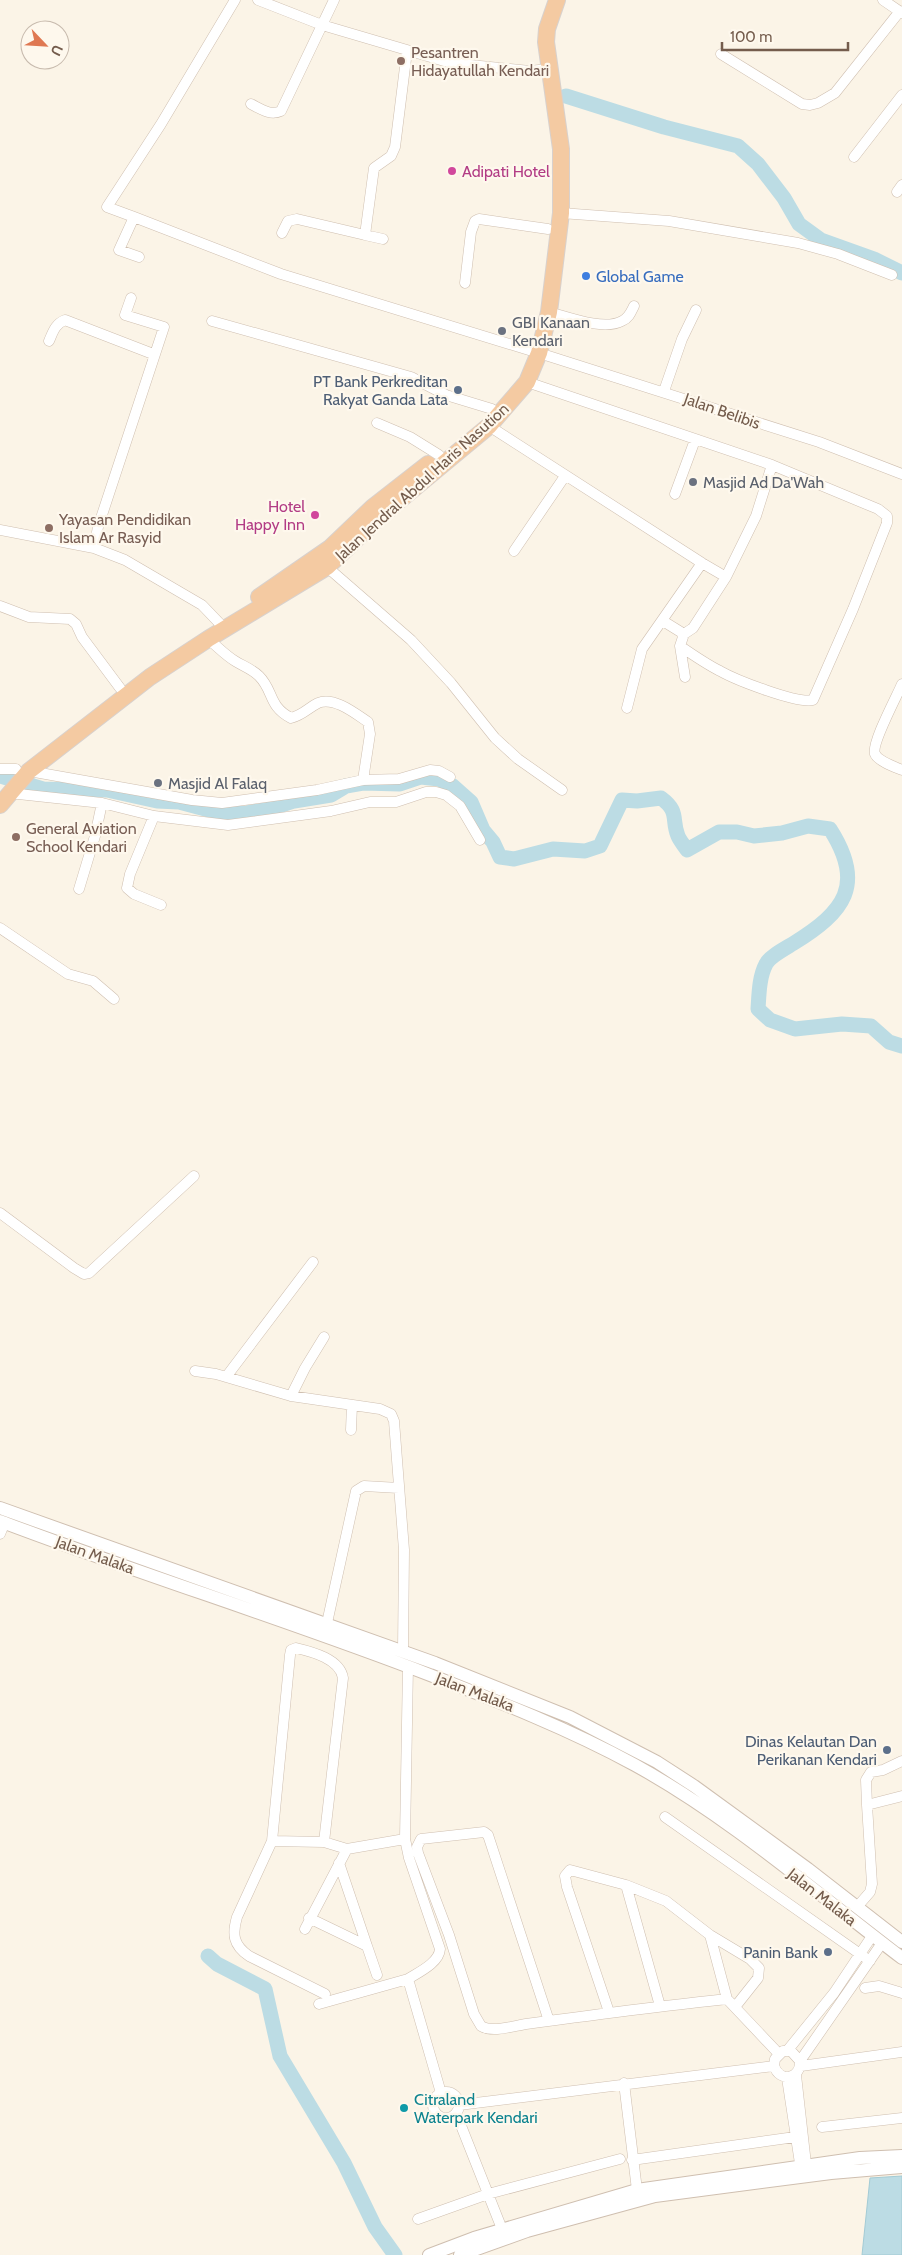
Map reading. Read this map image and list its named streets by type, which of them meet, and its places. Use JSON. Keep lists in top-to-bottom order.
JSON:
{
  "streets": {
    "highway": ["Jalan Jendral Abdul Haris Nasution"],
    "street": ["Jalan Belibis", "Jalan Malaka"]
  },
  "crossings": [
    ["Jalan Belibis", "Jalan Jendral Abdul Haris Nasution"]
  ],
  "places": [
    "Pesantren Hidayatullah Kendari",
    "Adipati Hotel",
    "Global Game",
    "GBI Kanaan Kendari",
    "PT Bank Perkreditan Rakyat Ganda Lata",
    "Masjid Ad Da'Wah",
    "Hotel Happy Inn",
    "Yayasan Pendidikan Islam Ar Rasyid",
    "Masjid Al Falaq",
    "General Aviation School Kendari",
    "Dinas Kelautan Dan Perikanan Kendari",
    "Panin Bank",
    "Citraland Waterpark Kendari"
  ],
  "scale_bar": "100 m",
  "north": "bottom right"
}
